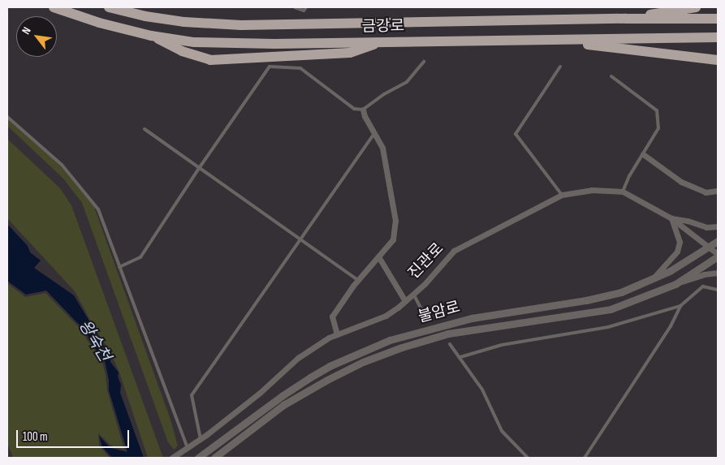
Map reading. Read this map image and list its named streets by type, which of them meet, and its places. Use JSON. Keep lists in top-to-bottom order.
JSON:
{
  "streets": {
    "highway": ["금강로"],
    "street": ["진관로", "불암로"]
  },
  "crossings": [
    ["진관로", "불암로"]
  ],
  "water": ["왕숙천"],
  "scale_bar": "100 m",
  "north": "top left"
}
